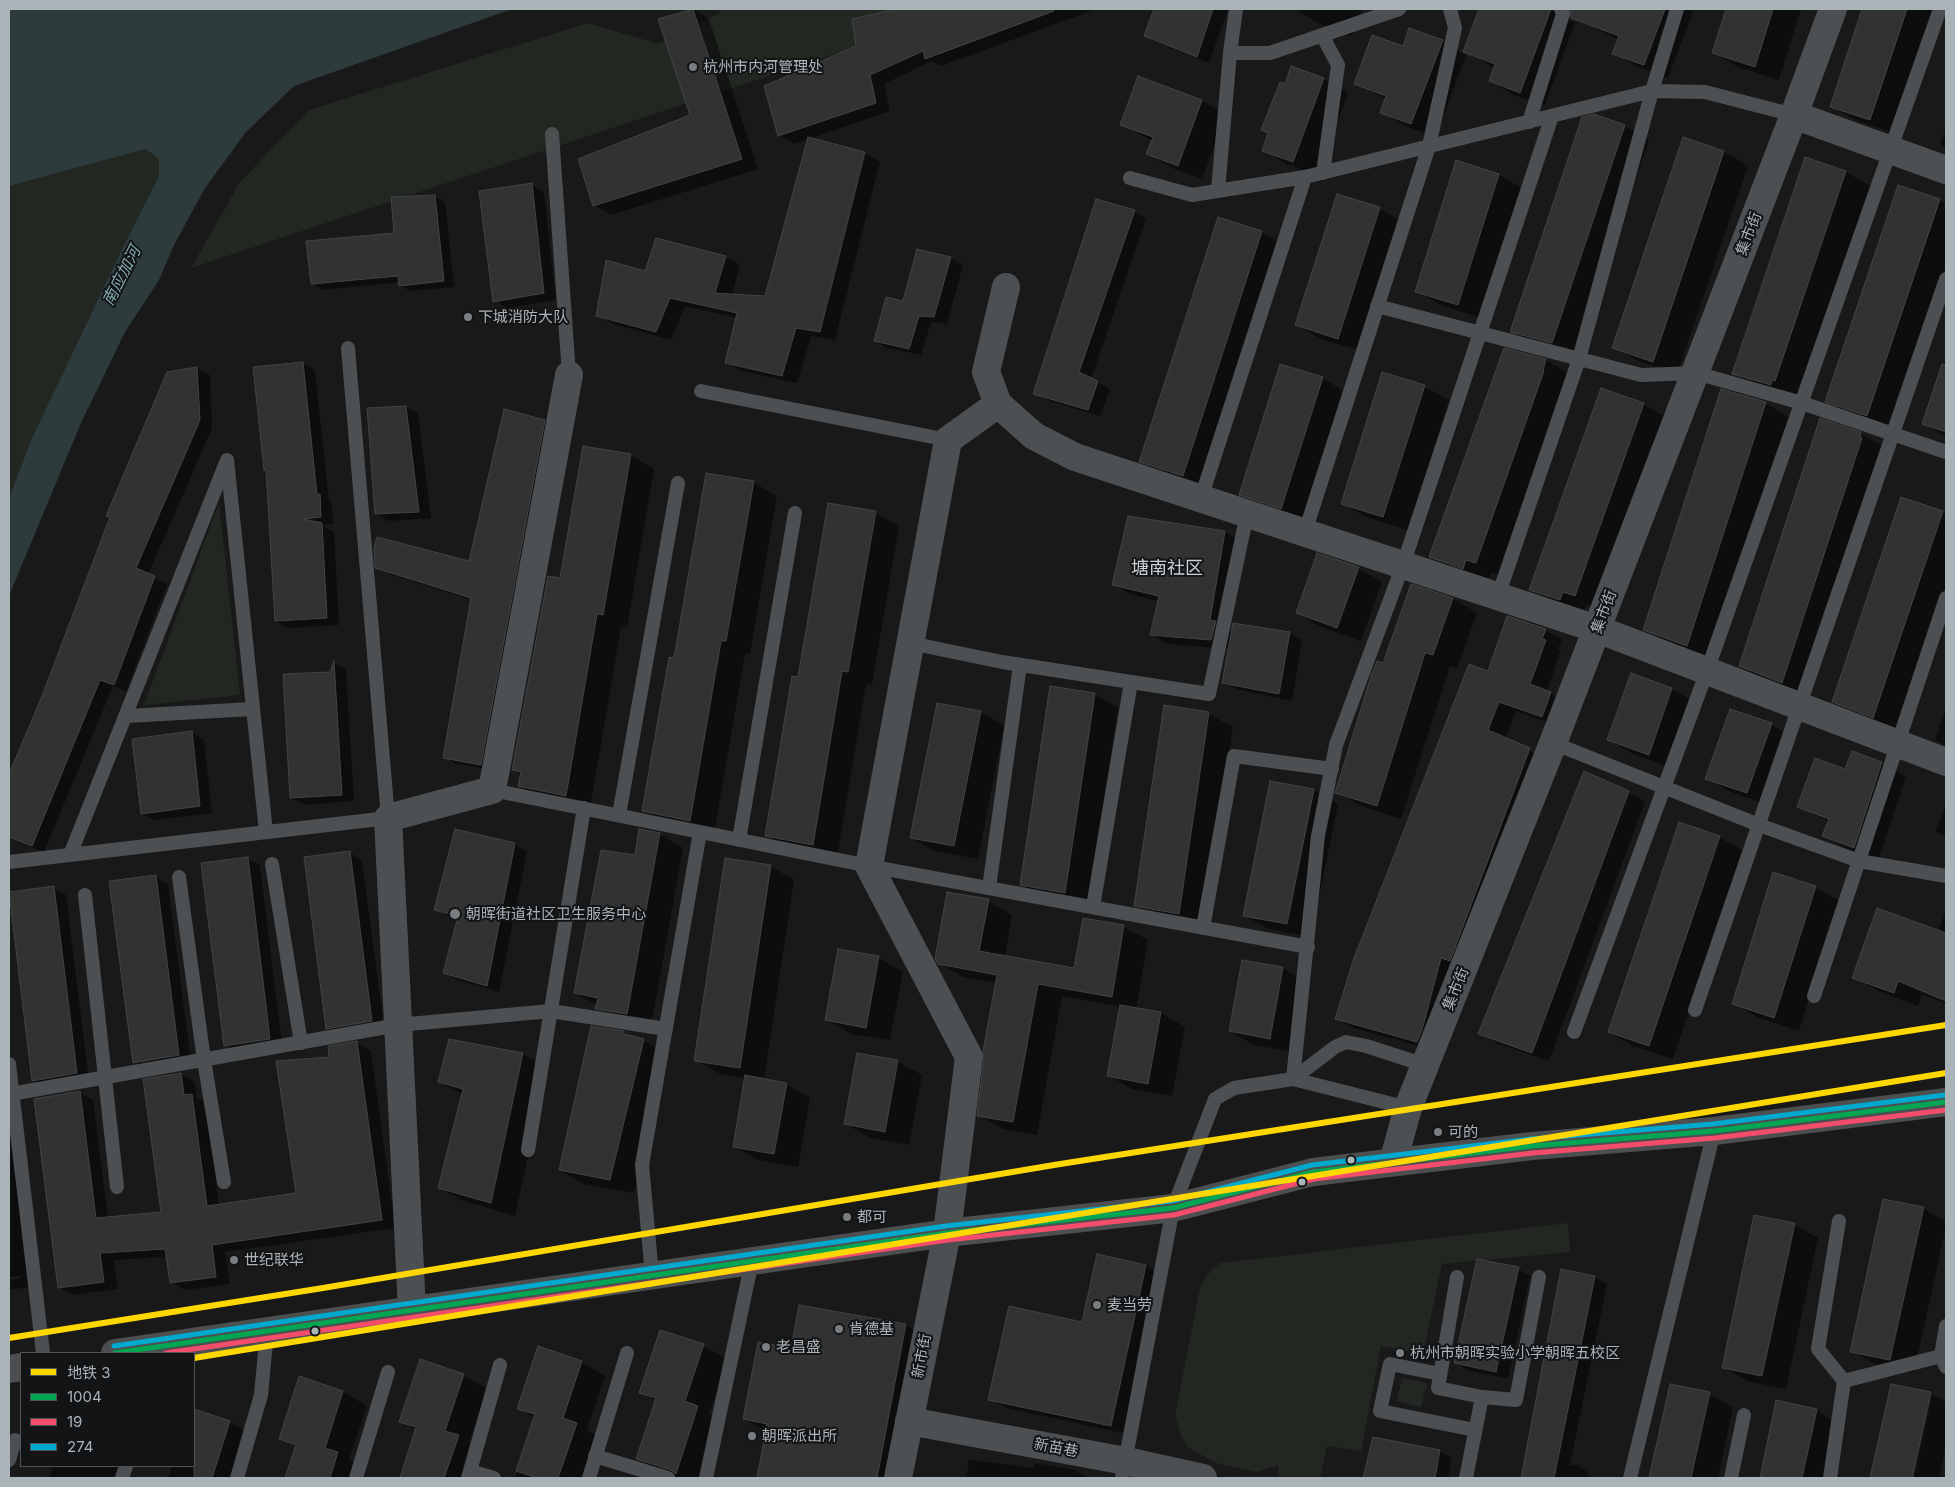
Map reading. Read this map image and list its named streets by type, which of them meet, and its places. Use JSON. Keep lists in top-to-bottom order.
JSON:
{
  "streets": {
    "street": ["集市街", "新市街", "新苗巷"]
  },
  "crossings": [
    ["新市街", "新苗巷"]
  ],
  "districts": ["塘南社区"],
  "water": ["南应加河"],
  "places": [
    "杭州市内河管理处",
    "下城消防大队",
    "朝晖街道社区卫生服务中心",
    "可的",
    "都可",
    "世纪联华",
    "麦当劳",
    "肯德基",
    "老昌盛",
    "杭州市朝晖实验小学朝晖五校区",
    "朝晖派出所"
  ],
  "lines": [
    "metro line 3",
    "transit line 274",
    "transit line 1004",
    "transit line 19"
  ],
  "legend": [
    "地铁 3",
    "1004",
    "19",
    "274"
  ]
}
